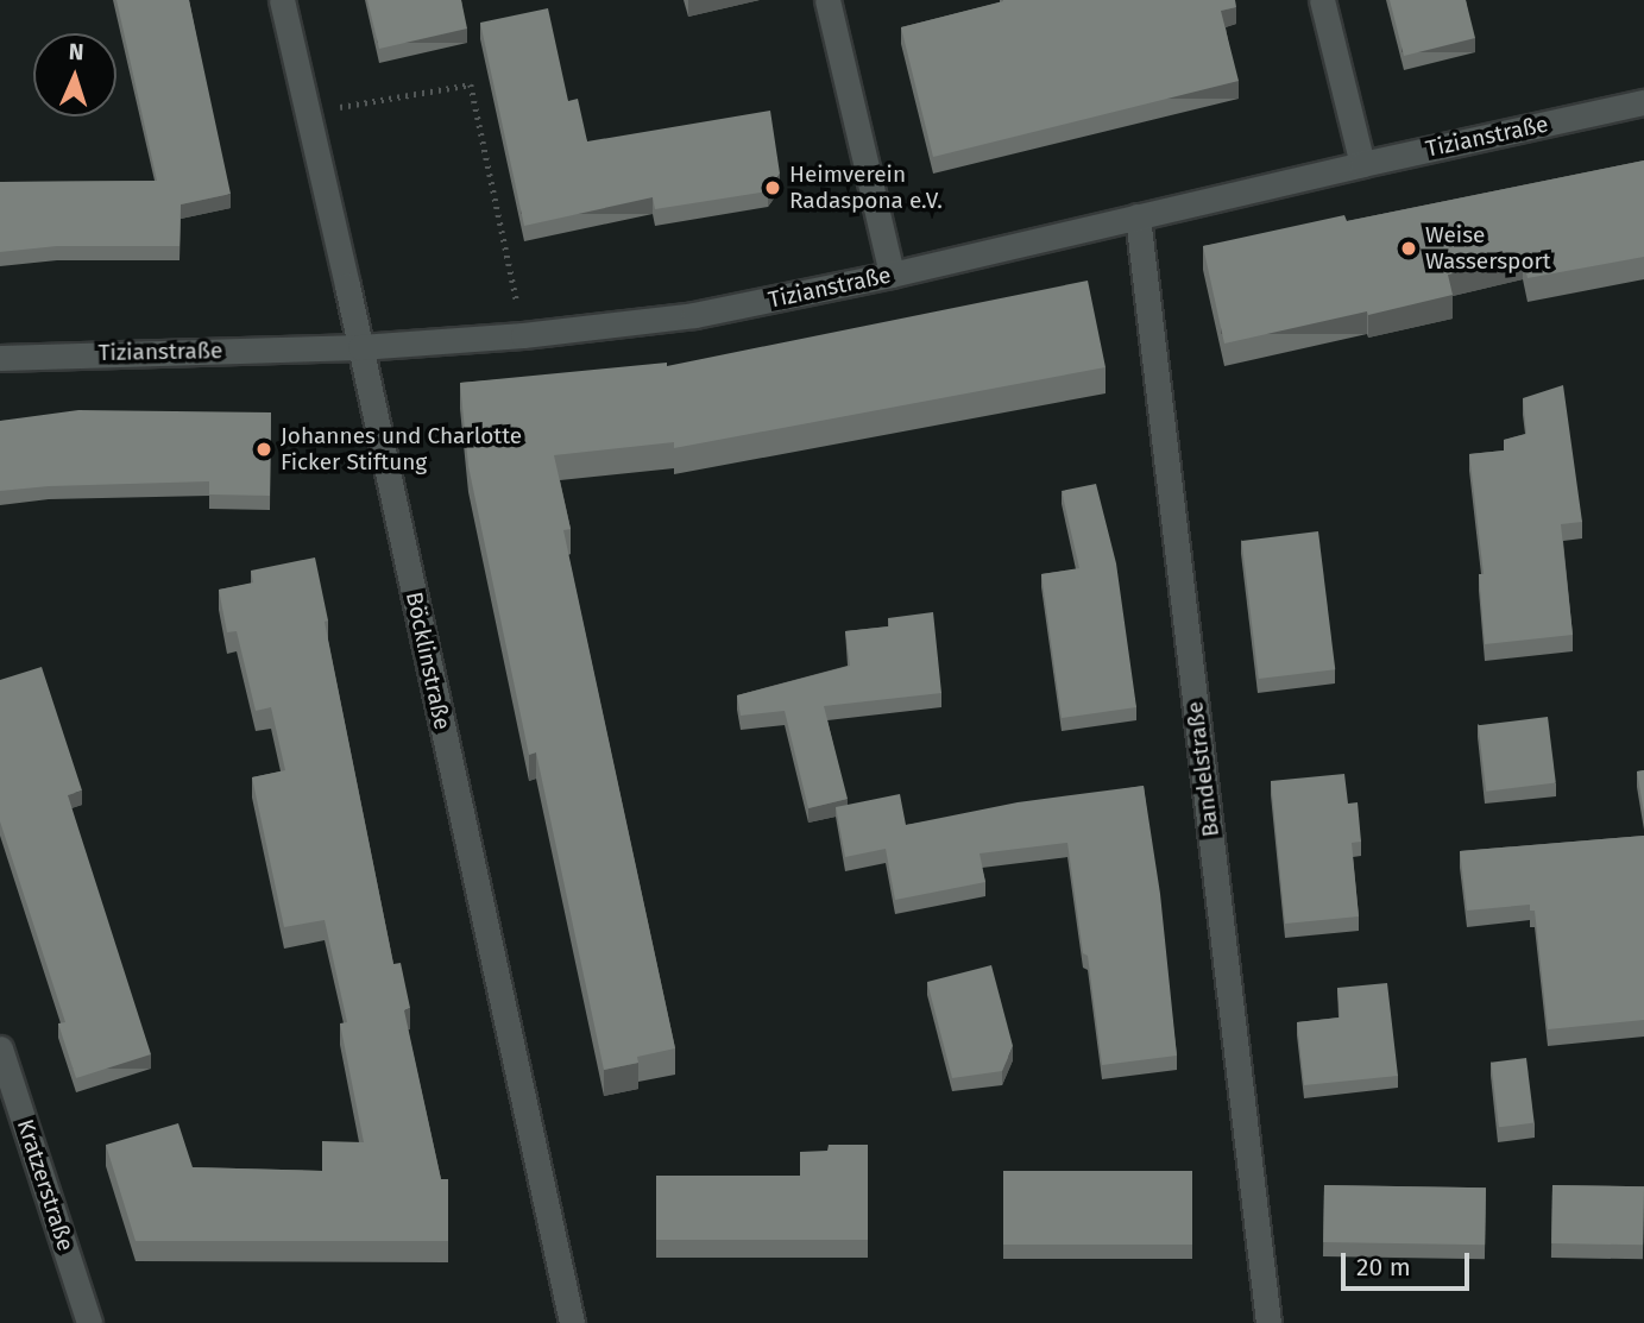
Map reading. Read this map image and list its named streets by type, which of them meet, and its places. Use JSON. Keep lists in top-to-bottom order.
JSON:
{
  "streets": {
    "street": [
      "Tizianstraße",
      "Böcklinstraße",
      "Bandelstraße",
      "Kratzerstraße"
    ]
  },
  "crossings": [
    ["Tizianstraße", "Böcklinstraße"],
    ["Tizianstraße", "Bandelstraße"]
  ],
  "places": ["Heimverein Radaspona e.V.", "Weise Wassersport", "Johannes und Charlotte Ficker Stiftung"],
  "scale_bar": "20 m",
  "north": "top"
}
